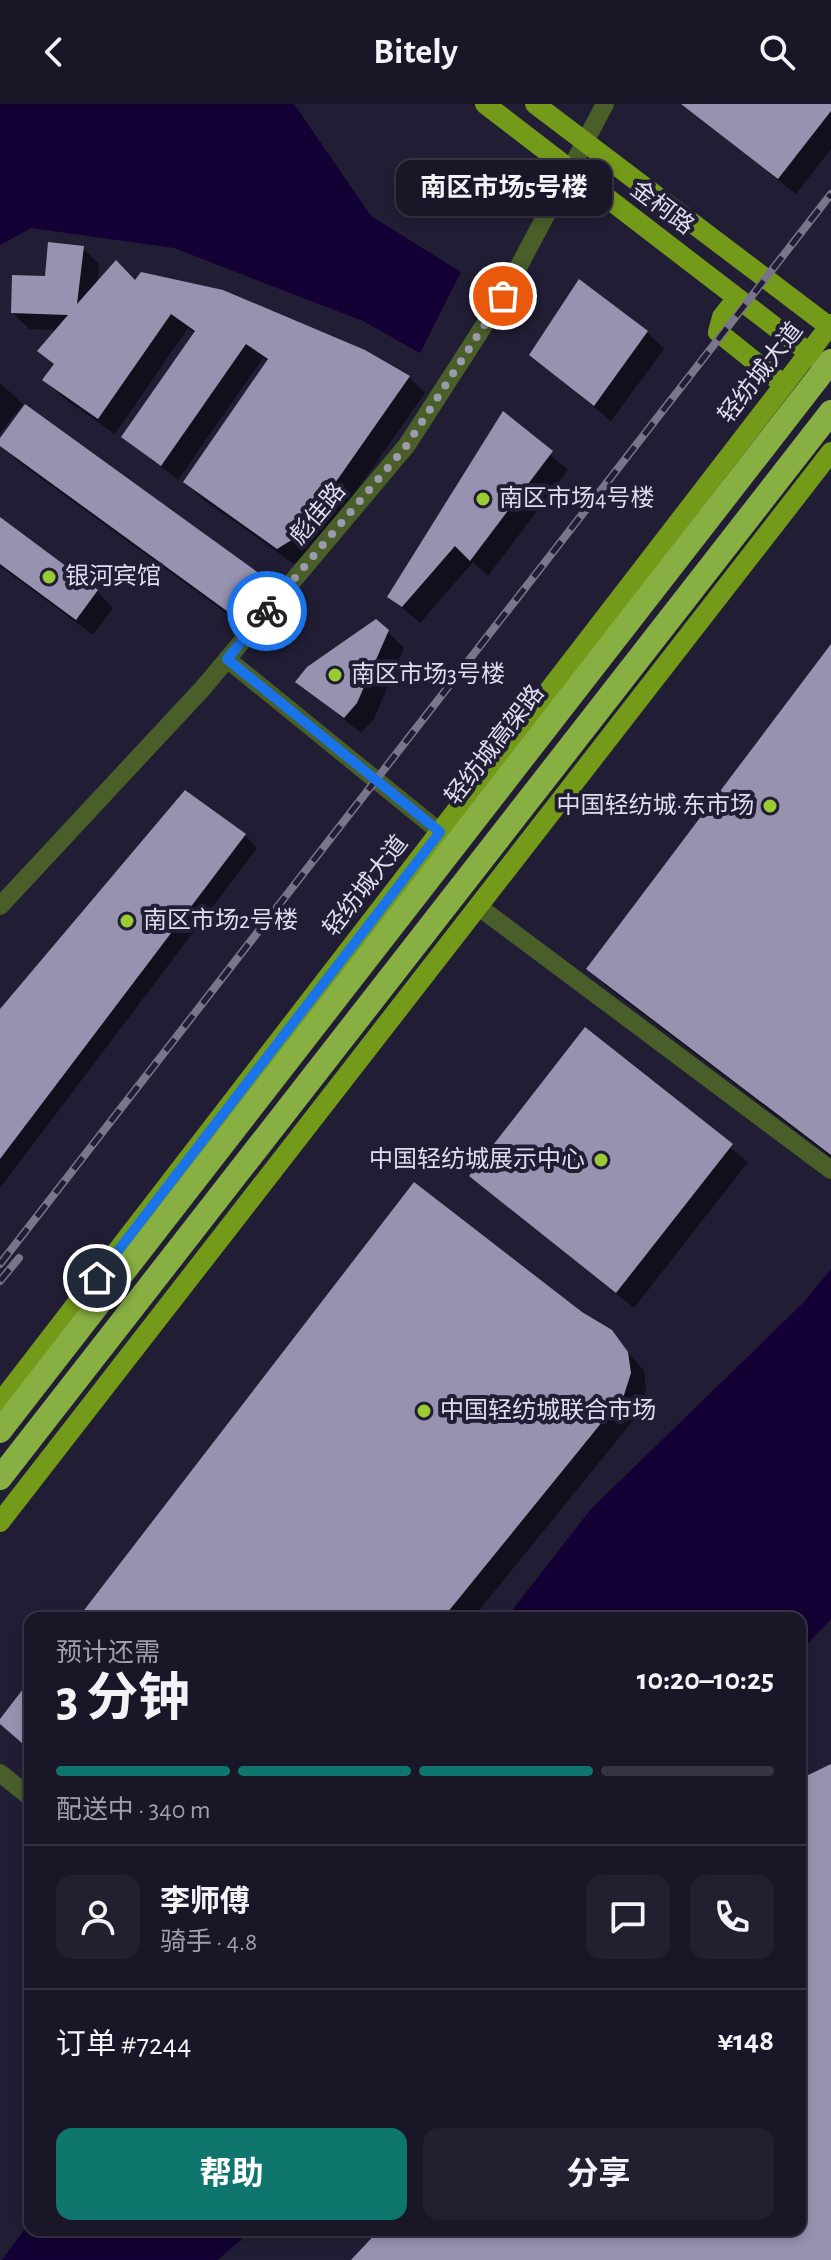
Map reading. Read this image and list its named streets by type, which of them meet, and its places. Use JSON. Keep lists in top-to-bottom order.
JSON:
{
  "streets": {
    "highway": ["轻纺城高架路"],
    "main road": ["金柯路", "轻纺城大道"],
    "street": ["彪佳路"]
  },
  "crossings": [
    ["金柯路", "轻纺城大道"],
    ["金柯路", "彪佳路"],
    ["金柯路", "轻纺城高架路"],
    ["轻纺城大道", "轻纺城高架路"]
  ],
  "places": [
    "南区市场5号楼",
    "南区市场4号楼",
    "银河宾馆",
    "南区市场3号楼",
    "中国轻纺城·东市场",
    "南区市场2号楼",
    "中国轻纺城展示中心",
    "中国轻纺城联合市场"
  ],
  "page": {
    "header": "Bitely",
    "bubble": "南区市场5号楼",
    "heading": ["3 分钟", "预计还需", "10:20–10:25"],
    "panel": [
      "李师傅",
      "骑手 · 4.8",
      "订单 #7244",
      "¥148"
    ],
    "bar": "配送中 · 340 m",
    "buttons": ["帮助", "分享"]
  }
}
